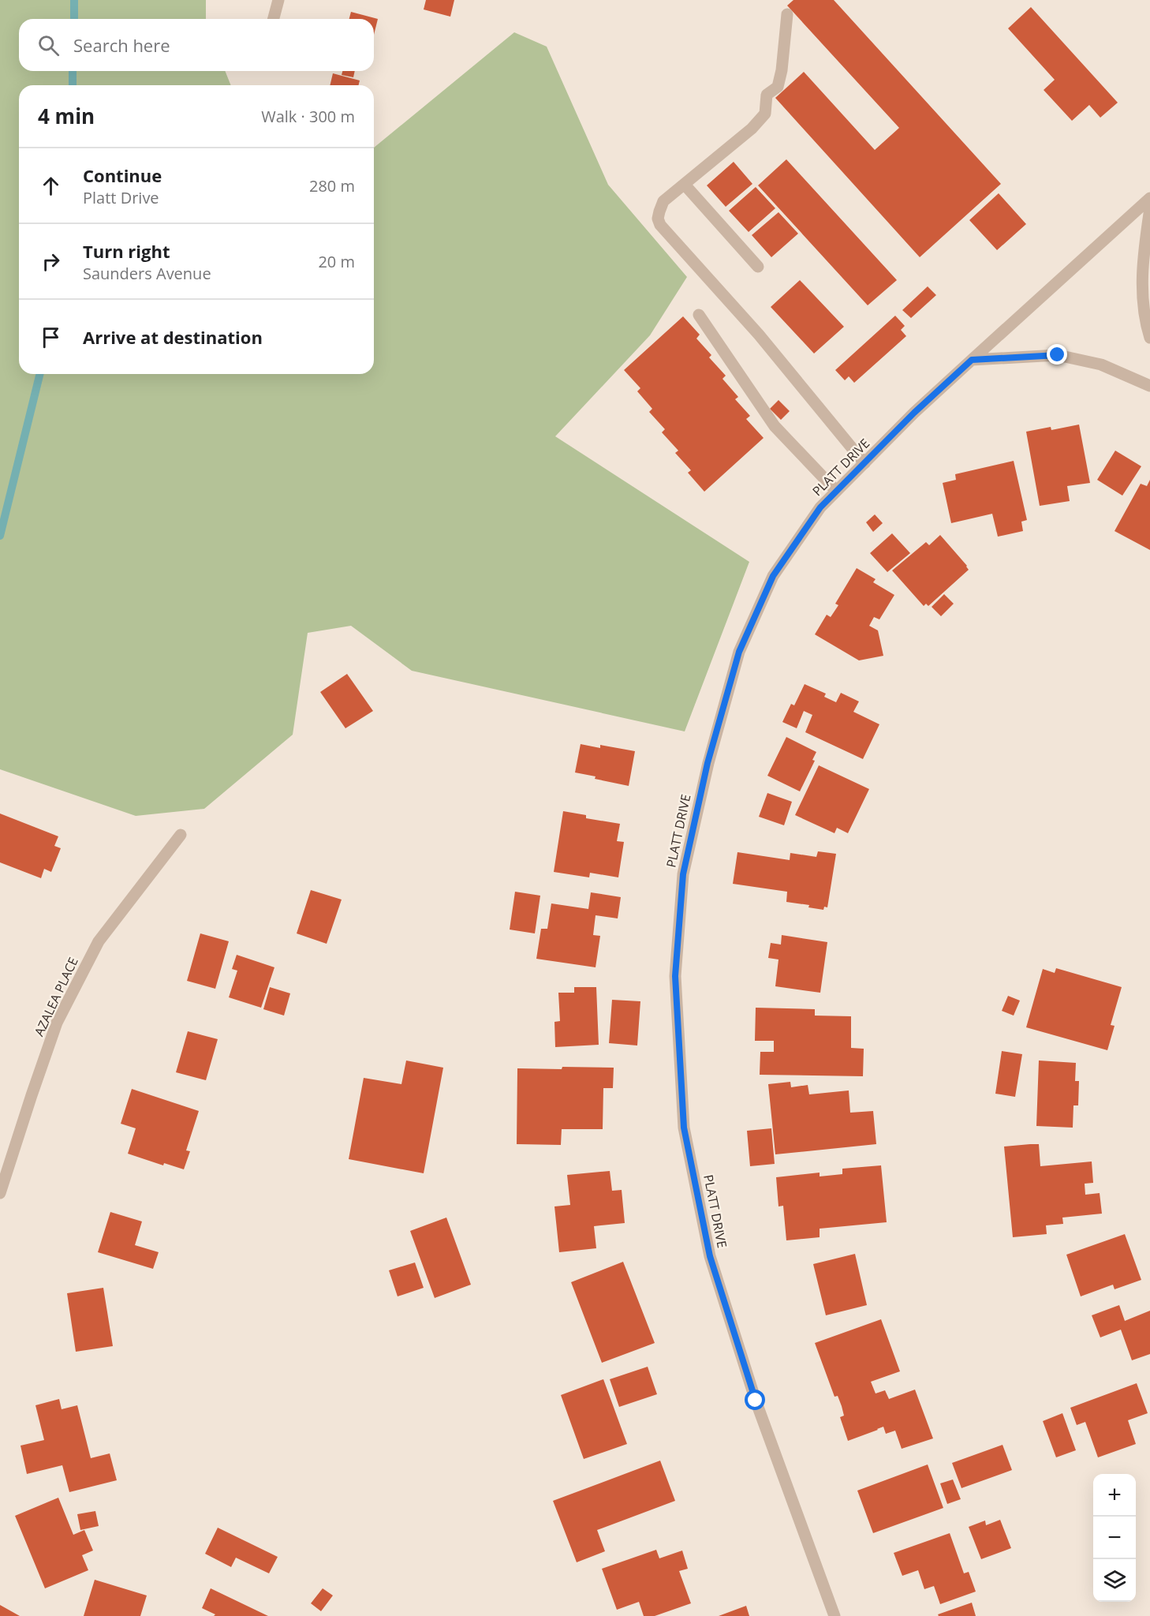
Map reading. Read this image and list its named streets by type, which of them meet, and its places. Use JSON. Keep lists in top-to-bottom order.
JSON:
{
  "streets": {
    "street": ["PLATT DRIVE", "AZALEA PLACE"]
  },
  "page": {
    "search": "Search here",
    "heading": ["4 min", "Walk · 300 m"],
    "list": [
      ["Continue", "Platt Drive", "280 m"],
      ["Turn right", "Saunders Avenue", "20 m"],
      "Arrive at destination"
    ],
    "map_buttons": ["+", "−"]
  }
}
